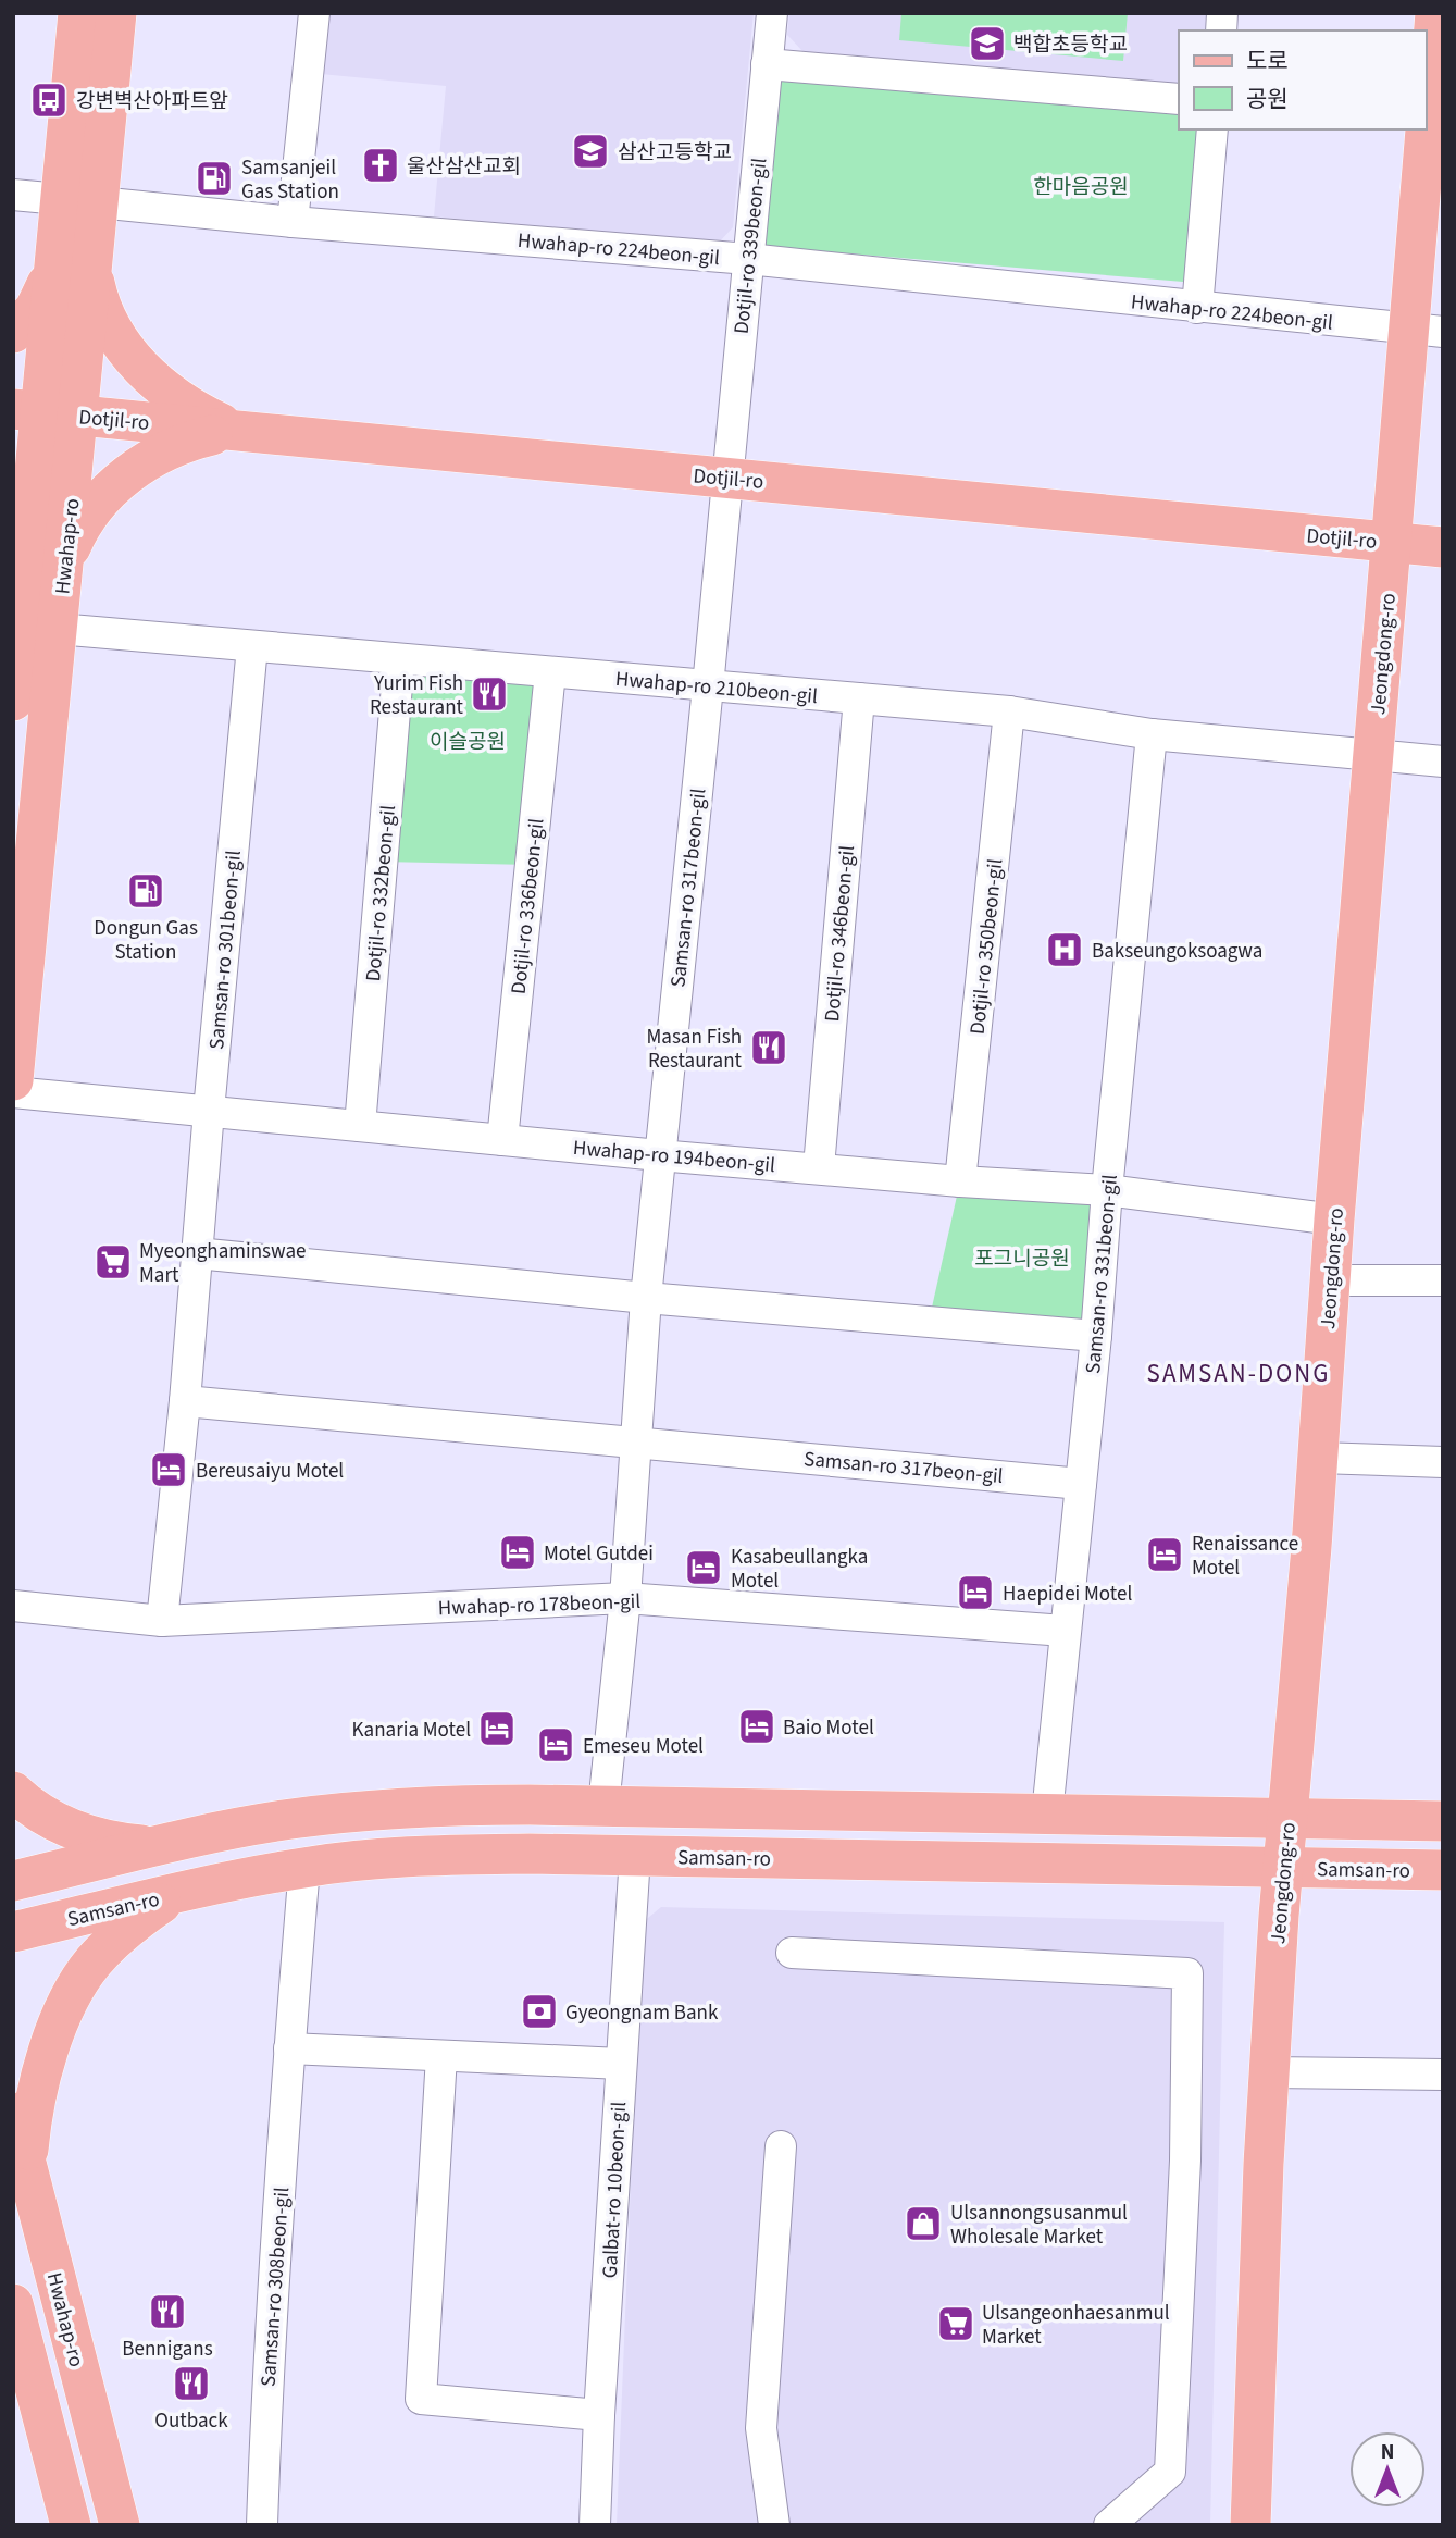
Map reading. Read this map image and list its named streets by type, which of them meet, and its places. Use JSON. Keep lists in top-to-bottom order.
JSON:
{
  "streets": {
    "main road": [
      "Dotjil-ro",
      "Hwahap-ro",
      "Jeongdong-ro",
      "Samsan-ro"
    ],
    "street": [
      "Dotjil-ro 339beon-gil",
      "Hwahap-ro 224beon-gil",
      "Hwahap-ro 210beon-gil",
      "Samsan-ro 317beon-gil",
      "Dotjil-ro 332beon-gil",
      "Dotjil-ro 336beon-gil",
      "Dotjil-ro 346beon-gil",
      "Dotjil-ro 350beon-gil",
      "Samsan-ro 301beon-gil",
      "Hwahap-ro 194beon-gil",
      "Samsan-ro 331beon-gil",
      "Hwahap-ro 178beon-gil",
      "Galbat-ro 10beon-gil",
      "Samsan-ro 308beon-gil"
    ]
  },
  "crossings": [
    ["Dotjil-ro 339beon-gil", "Hwahap-ro 224beon-gil"],
    ["Dotjil-ro 339beon-gil", "Dotjil-ro"],
    ["Dotjil-ro 339beon-gil", "Samsan-ro 317beon-gil"],
    ["Hwahap-ro 224beon-gil", "Hwahap-ro"],
    ["Hwahap-ro 224beon-gil", "Jeongdong-ro"],
    ["Dotjil-ro", "Hwahap-ro"],
    ["Dotjil-ro", "Jeongdong-ro"],
    ["Dotjil-ro", "Samsan-ro 317beon-gil"],
    ["Hwahap-ro", "Hwahap-ro 210beon-gil"],
    ["Jeongdong-ro", "Hwahap-ro 210beon-gil"],
    ["Jeongdong-ro", "Hwahap-ro 194beon-gil"],
    ["Jeongdong-ro", "Samsan-ro"],
    ["Hwahap-ro 210beon-gil", "Samsan-ro 317beon-gil"],
    ["Hwahap-ro 210beon-gil", "Dotjil-ro 332beon-gil"],
    ["Hwahap-ro 210beon-gil", "Dotjil-ro 336beon-gil"],
    ["Hwahap-ro 210beon-gil", "Dotjil-ro 346beon-gil"],
    ["Hwahap-ro 210beon-gil", "Dotjil-ro 350beon-gil"],
    ["Hwahap-ro 210beon-gil", "Samsan-ro 301beon-gil"],
    ["Hwahap-ro 210beon-gil", "Samsan-ro 331beon-gil"],
    ["Samsan-ro 317beon-gil", "Hwahap-ro 194beon-gil"],
    ["Samsan-ro 317beon-gil", "Samsan-ro 331beon-gil"],
    ["Samsan-ro 317beon-gil", "Hwahap-ro 178beon-gil"],
    ["Dotjil-ro 332beon-gil", "Hwahap-ro 194beon-gil"],
    ["Dotjil-ro 336beon-gil", "Hwahap-ro 194beon-gil"],
    ["Dotjil-ro 346beon-gil", "Hwahap-ro 194beon-gil"],
    ["Dotjil-ro 350beon-gil", "Hwahap-ro 194beon-gil"],
    ["Samsan-ro 301beon-gil", "Hwahap-ro 194beon-gil"],
    ["Samsan-ro 301beon-gil", "Hwahap-ro 178beon-gil"],
    ["Hwahap-ro 194beon-gil", "Samsan-ro 331beon-gil"],
    ["Samsan-ro 331beon-gil", "Hwahap-ro 178beon-gil"],
    ["Samsan-ro", "Galbat-ro 10beon-gil"],
    ["Samsan-ro", "Samsan-ro 308beon-gil"]
  ],
  "districts": ["SAMSAN-DONG"],
  "parks": ["한마음공원", "이슬공원", "포그니공원"],
  "places": {
    "school or university": ["백합초등학교", "삼산고등학교"],
    "bus stop": ["강변벽산아파트앞"],
    "church": ["울산삼산교회"],
    "fuel station": ["Samsanjeil Gas Station", "Dongun Gas Station"],
    "restaurant": [
      "Yurim Fish Restaurant",
      "Masan Fish Restaurant",
      "Bennigans",
      "Outback"
    ],
    "hospital": ["Bakseungoksoagwa"],
    "supermarket": ["Myeonghaminswae Mart", "Ulsangeonhaesanmul Market"],
    "hotel": [
      "Bereusaiyu Motel",
      "Motel Gutdei",
      "Renaissance Motel",
      "Kasabeullangka Motel",
      "Haepidei Motel",
      "Baio Motel",
      "Kanaria Motel",
      "Emeseu Motel"
    ],
    "bank": ["Gyeongnam Bank"],
    "shop": ["Ulsannongsusanmul Wholesale Market"]
  },
  "legend": ["도로", "공원"],
  "north": "top"
}
